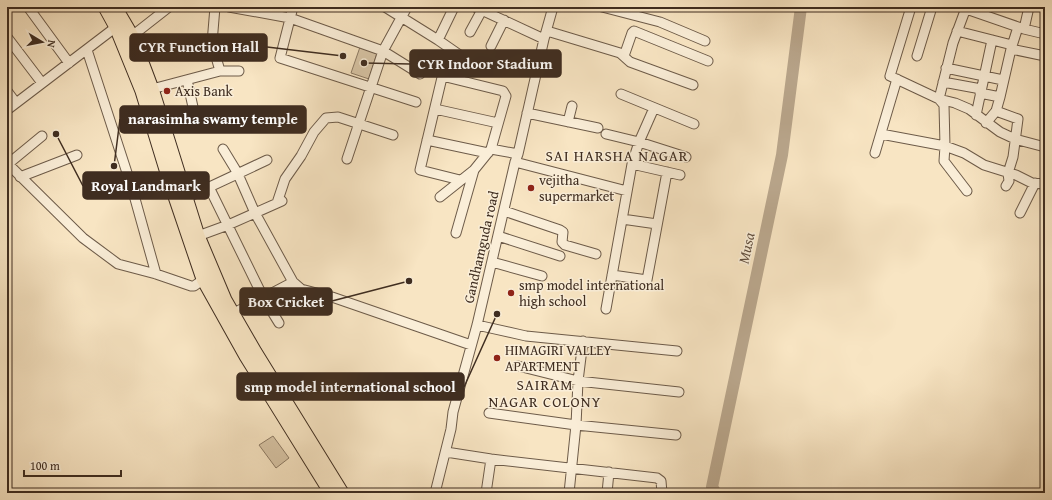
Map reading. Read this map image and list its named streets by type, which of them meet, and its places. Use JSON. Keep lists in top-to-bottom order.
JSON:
{
  "streets": {
    "street": ["Gandhamguda road"]
  },
  "districts": ["SAI HARSHA NAGAR", "SAIRAM NAGAR COLONY"],
  "water": ["Musa"],
  "places": [
    "CYR Function Hall",
    "CYR Indoor Stadium",
    "Axis Bank",
    "Royal Landmark",
    "narasimha swamy temple",
    "vejitha supermarket",
    "Box Cricket",
    "smp model international high school",
    "smp model international school",
    "HIMAGIRI VALLEY APARTMENT"
  ],
  "scale_bar": "100 m",
  "north": "right"
}
